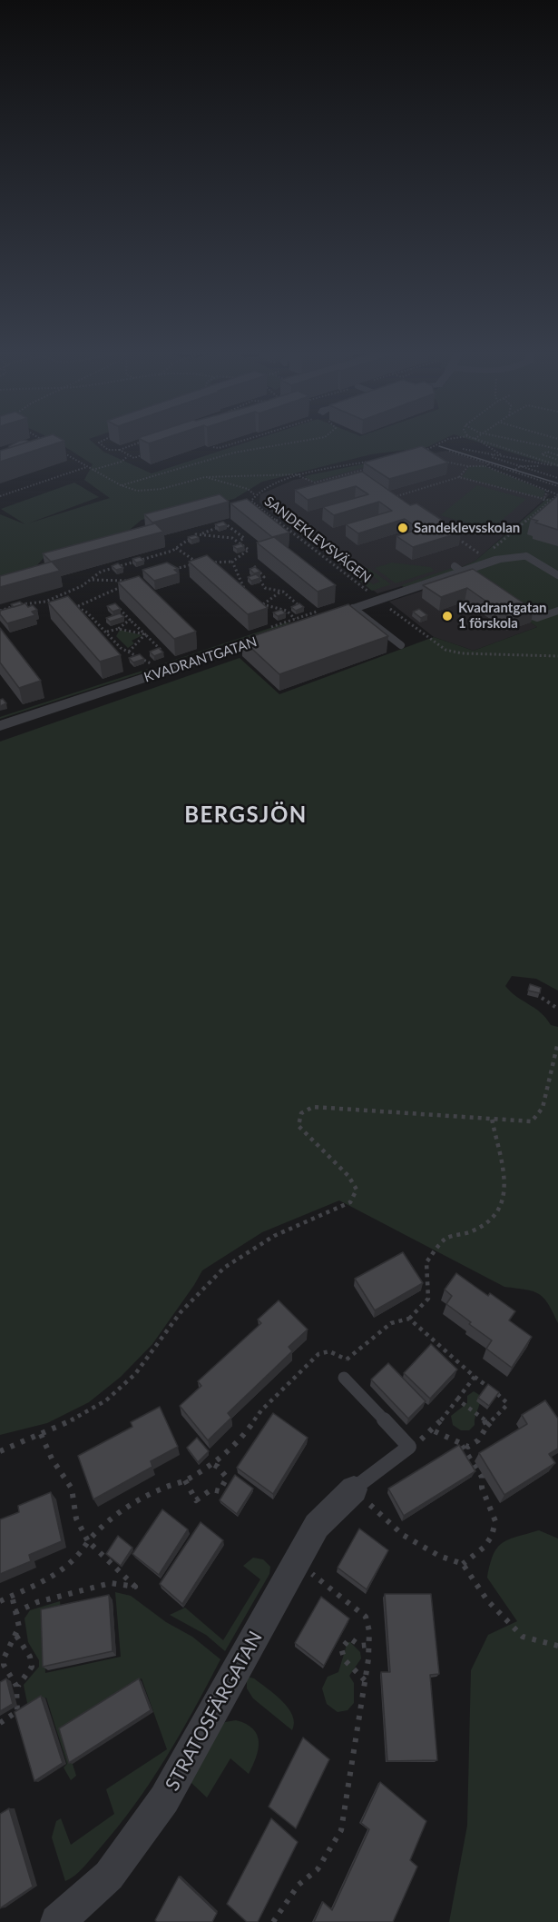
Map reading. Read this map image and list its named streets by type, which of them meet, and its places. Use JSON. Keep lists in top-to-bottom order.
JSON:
{
  "streets": {
    "street": ["KVADRANTGATAN", "STRATOSFÄRGATAN"],
    "path": ["SANDEKLEVSVÄGEN"]
  },
  "districts": ["BERGSJÖN"],
  "places": ["Sandeklevsskolan", "Kvadrantgatan 1 förskola"]
}
